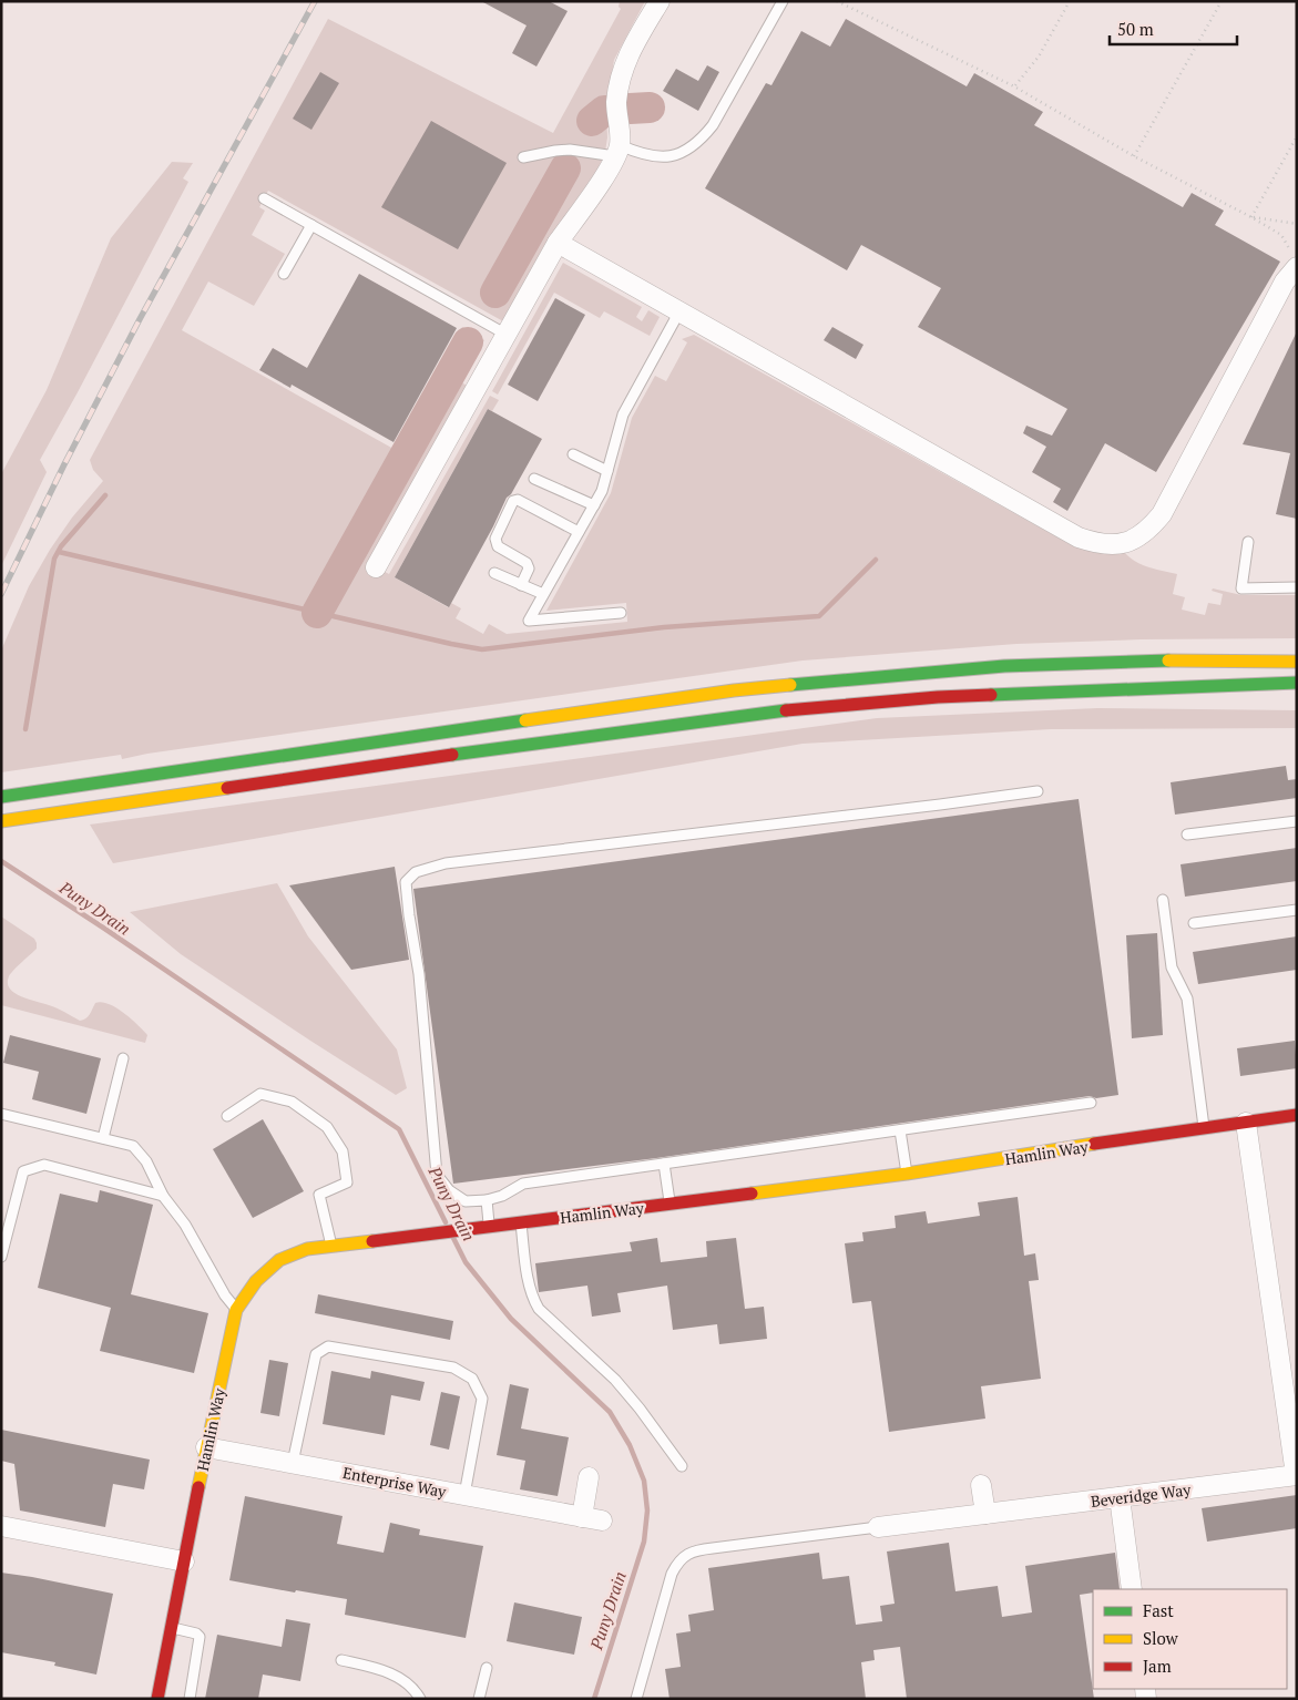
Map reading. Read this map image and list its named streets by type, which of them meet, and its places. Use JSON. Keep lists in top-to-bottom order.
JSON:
{
  "streets": {
    "main road": ["Hamlin Way"],
    "street": ["Enterprise Way", "Beveridge Way"]
  },
  "crossings": [
    ["Hamlin Way", "Enterprise Way"]
  ],
  "water": ["Puny Drain"],
  "legend": ["Fast", "Slow", "Jam"],
  "scale_bar": "50 m"
}
